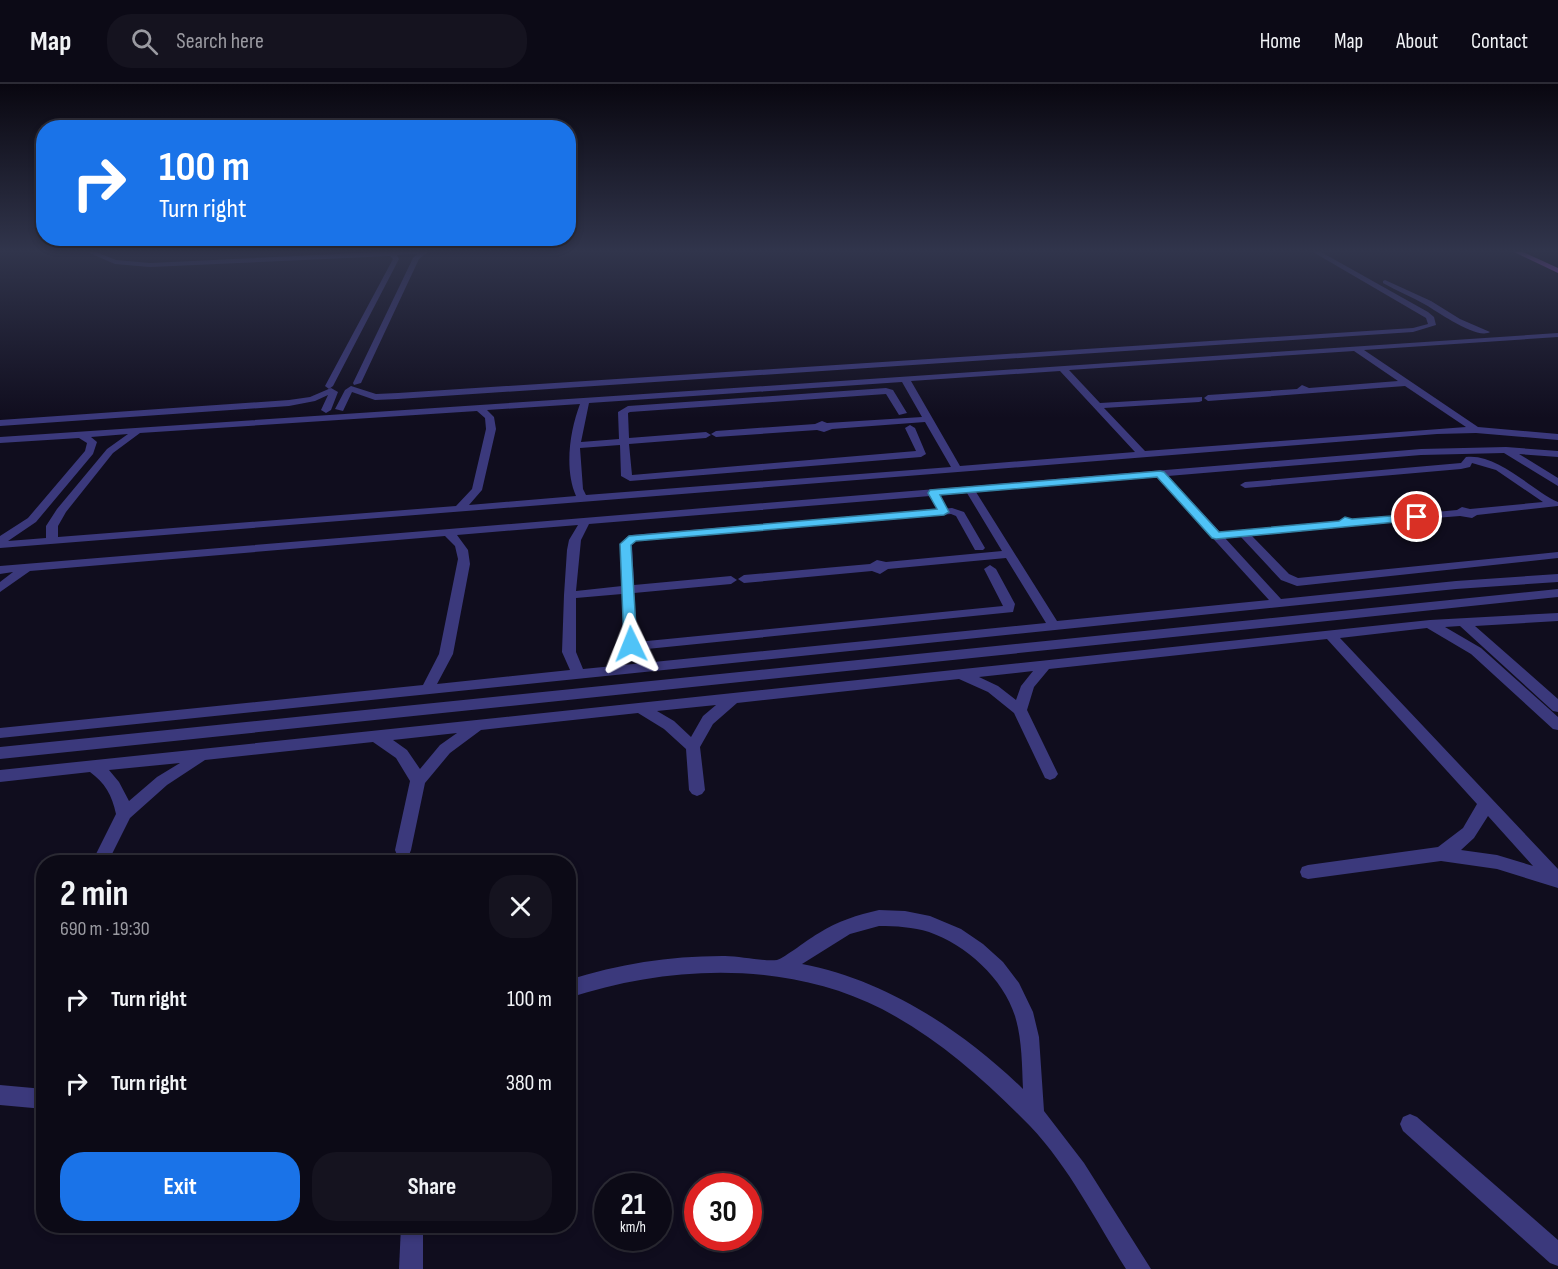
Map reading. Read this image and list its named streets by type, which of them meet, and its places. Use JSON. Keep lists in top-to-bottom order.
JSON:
{
  "page": {
    "header": "Map",
    "search": "Search here",
    "nav": [
      "Home",
      "Map",
      "About",
      "Contact"
    ],
    "turn": ["100 m", "Turn right"],
    "heading": ["2 min", "690 m · 19:30"],
    "list": [
      {
        "name": "Turn right",
        "value": "100 m"
      },
      {
        "name": "Turn right",
        "value": "380 m"
      }
    ],
    "buttons": ["Exit", "Share"],
    "speed": "21 km/h",
    "limit": "30"
  }
}
